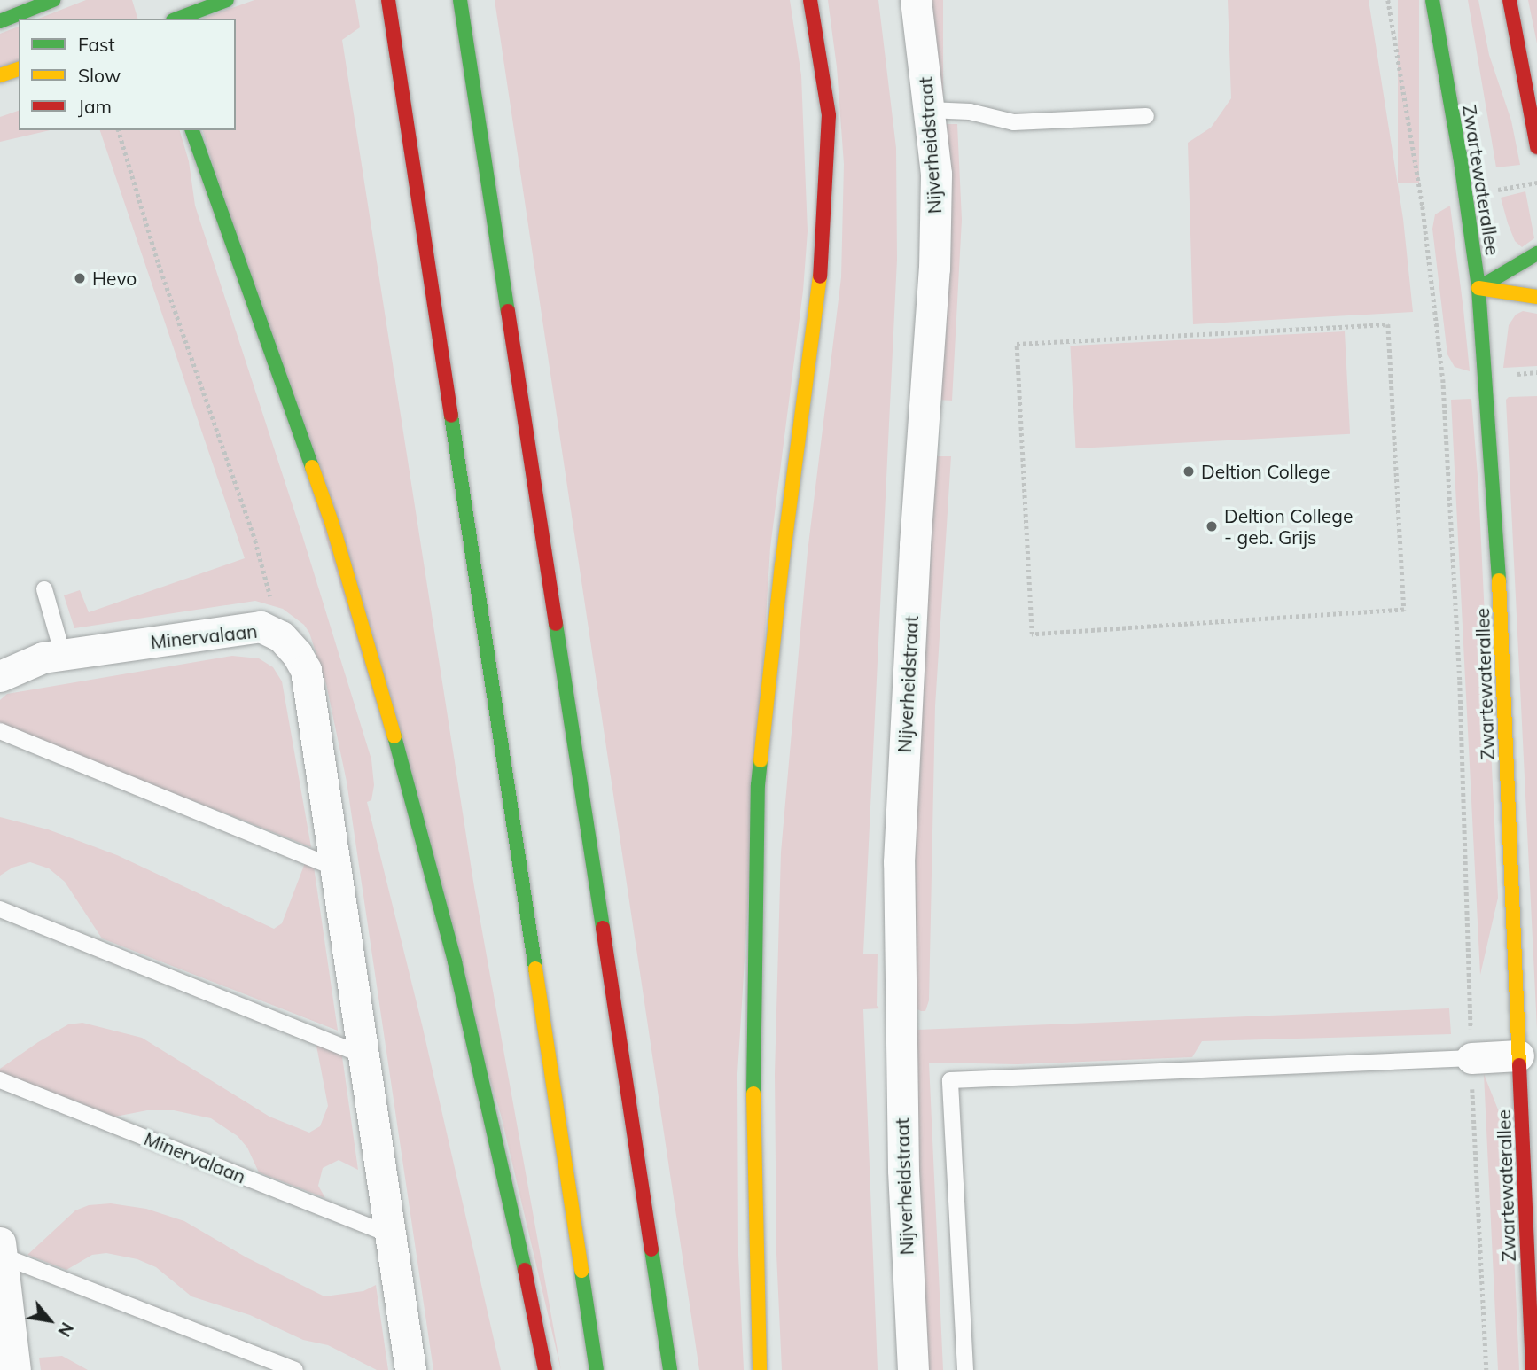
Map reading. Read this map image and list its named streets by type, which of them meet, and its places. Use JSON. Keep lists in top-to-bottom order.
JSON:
{
  "streets": {
    "main road": ["Zwartewaterallee"],
    "street": ["Nijverheidstraat", "Minervalaan"]
  },
  "places": ["Hevo", "Deltion College", "Deltion College - geb. Grijs"],
  "legend": ["Fast", "Slow", "Jam"],
  "north": "bottom right"
}
